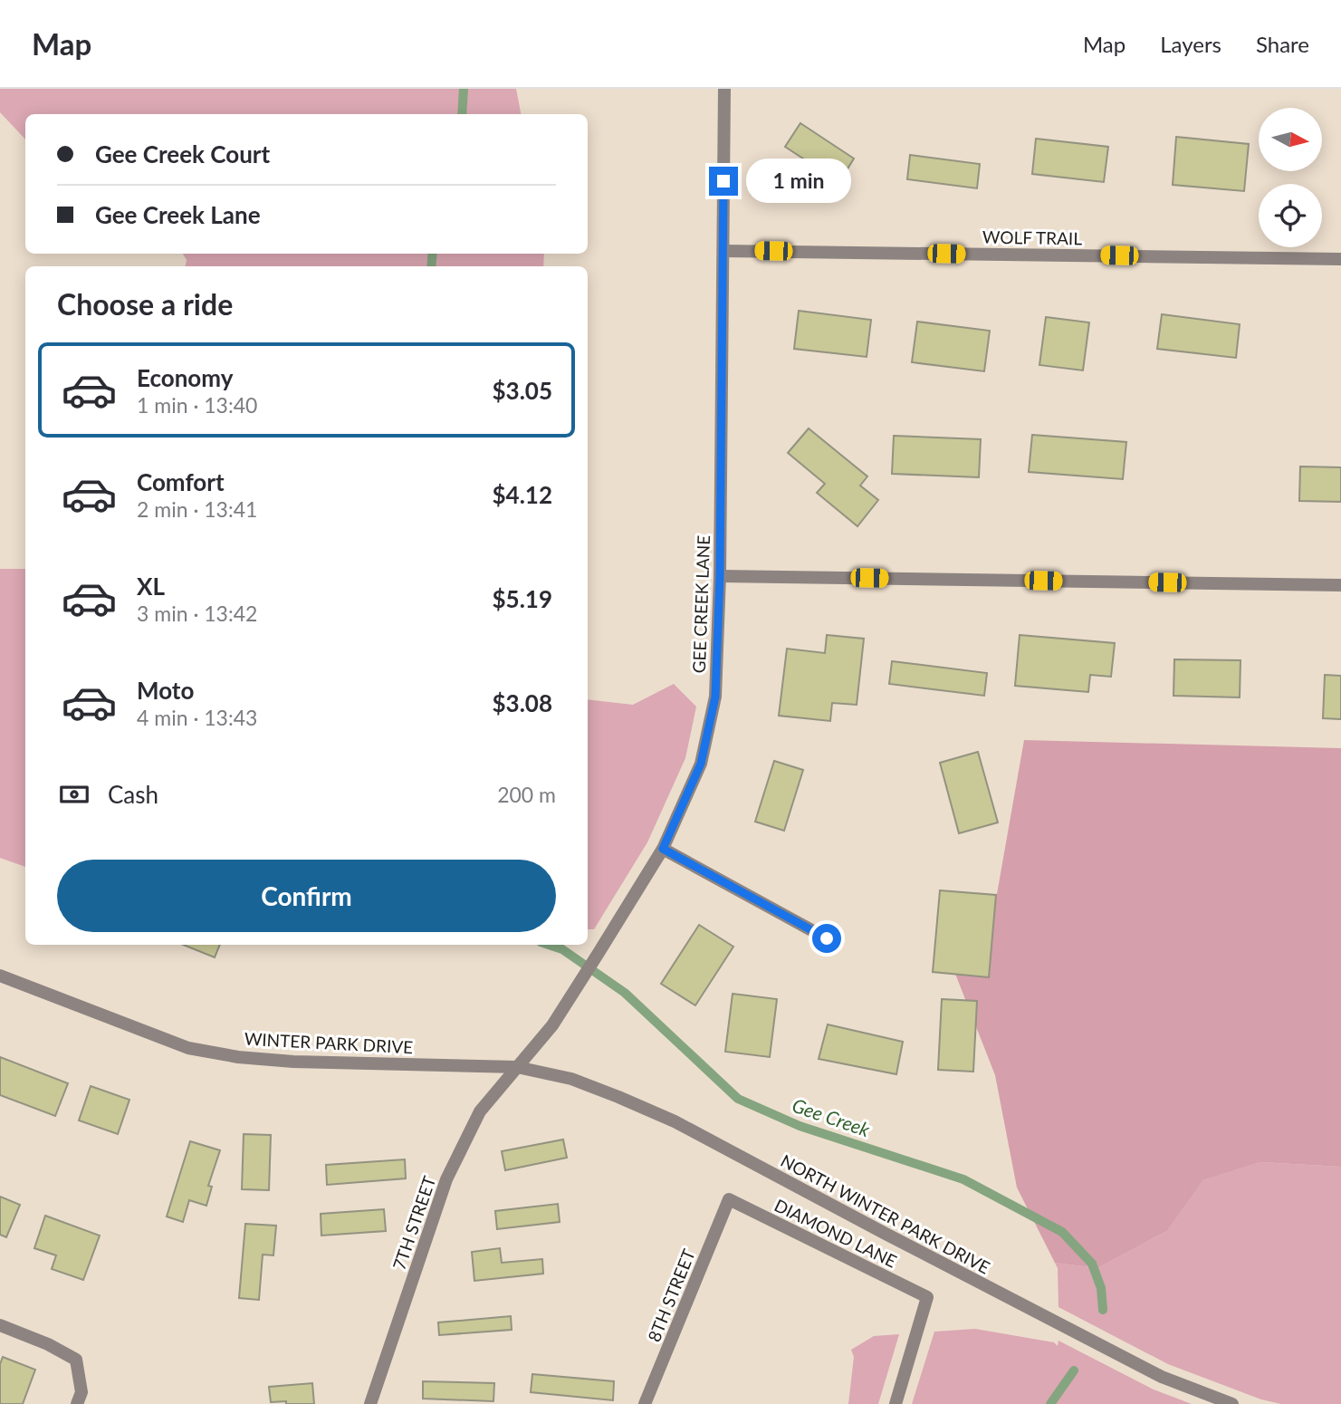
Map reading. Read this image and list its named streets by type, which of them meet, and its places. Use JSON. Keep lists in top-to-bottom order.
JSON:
{
  "streets": {
    "street": [
      "WOLF TRAIL",
      "GEE CREEK LANE",
      "WINTER PARK DRIVE",
      "NORTH WINTER PARK DRIVE",
      "7TH STREET",
      "DIAMOND LANE",
      "8TH STREET"
    ]
  },
  "crossings": [
    ["WOLF TRAIL", "GEE CREEK LANE"],
    ["GEE CREEK LANE", "WINTER PARK DRIVE"],
    ["GEE CREEK LANE", "NORTH WINTER PARK DRIVE"],
    ["GEE CREEK LANE", "7TH STREET"],
    ["WINTER PARK DRIVE", "NORTH WINTER PARK DRIVE"],
    ["WINTER PARK DRIVE", "7TH STREET"],
    ["NORTH WINTER PARK DRIVE", "7TH STREET"],
    ["DIAMOND LANE", "8TH STREET"]
  ],
  "water": ["Gee Creek"],
  "north": "right",
  "page": {
    "header": "Map",
    "nav": ["Map", "Layers", "Share"],
    "banner": ["Gee Creek Court", "Gee Creek Lane"],
    "bubble": "1 min",
    "heading": "Choose a ride",
    "list": [
      {
        "name": "Economy",
        "note": "1 min · 13:40",
        "value": "$3.05"
      },
      {
        "name": "Comfort",
        "note": "2 min · 13:41",
        "value": "$4.12"
      },
      {
        "name": "XL",
        "note": "3 min · 13:42",
        "value": "$5.19"
      },
      {
        "name": "Moto",
        "note": "4 min · 13:43",
        "value": "$3.08"
      }
    ],
    "pay": ["Cash", "200 m"],
    "buttons": "Confirm"
  }
}
